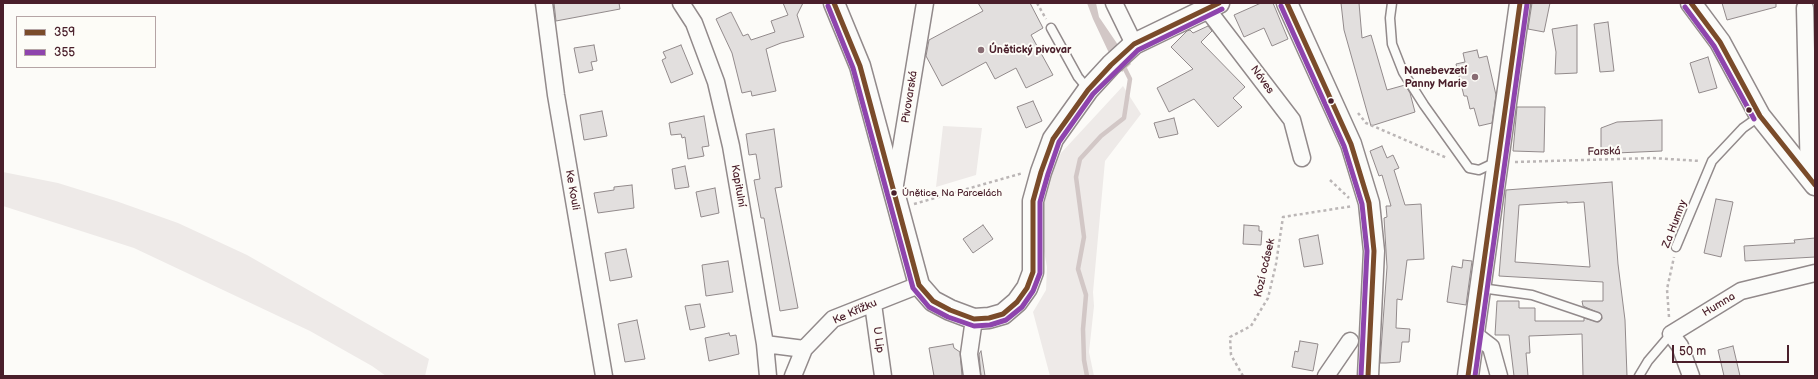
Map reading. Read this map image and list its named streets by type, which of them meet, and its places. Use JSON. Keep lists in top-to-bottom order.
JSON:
{
  "streets": {
    "street": [
      "Náves",
      "Pivovarská",
      "Kapitulní",
      "Ke Kouli",
      "Humna",
      "Ke Křížku",
      "U Lip"
    ],
    "lane": ["Za Humny"],
    "path": ["Farská", "Kozí ocásek"]
  },
  "crossings": [
    ["Farská", "Za Humny"],
    ["Za Humny", "Humna"],
    ["Ke Křížku", "U Lip"]
  ],
  "places": ["Únětický pivovar", "Nanebevzetí Panny Marie", "Únětice, Na Parcelách"],
  "lines": ["transit line 359", "transit line 355"],
  "legend": ["359", "355"],
  "scale_bar": "50 m"
}
